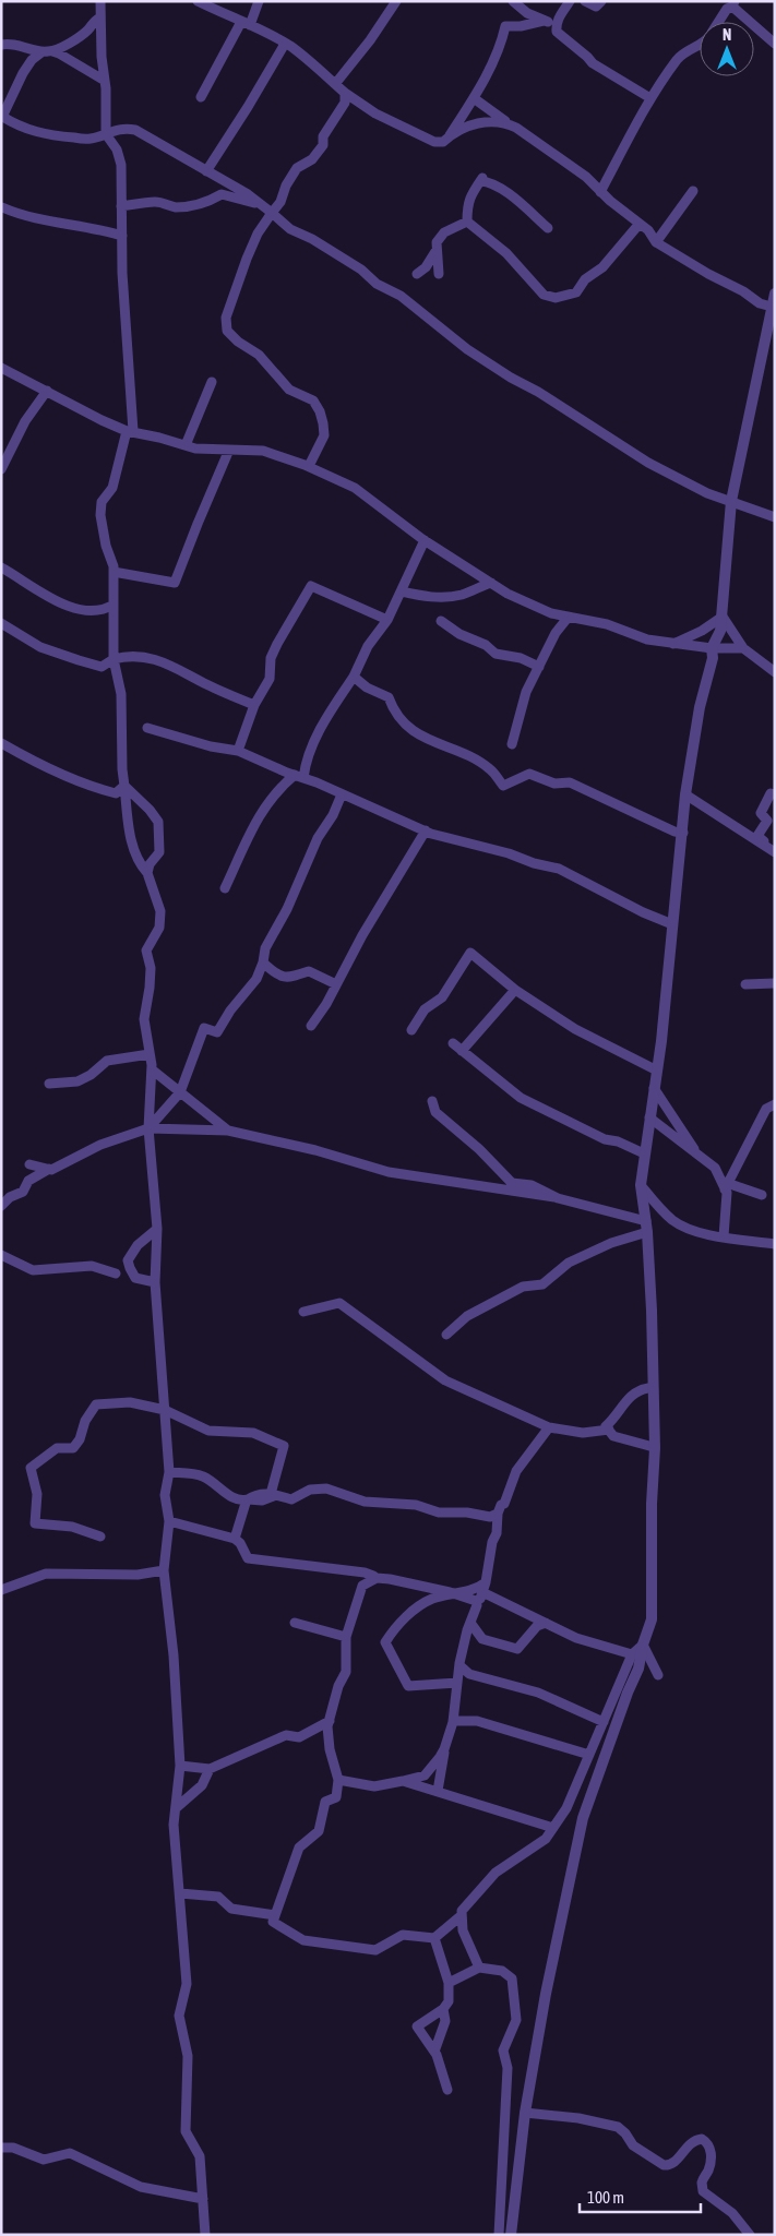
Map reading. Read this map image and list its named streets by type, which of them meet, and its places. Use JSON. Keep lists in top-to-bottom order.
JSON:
{
  "scale_bar": "100 m",
  "north": "top"
}
